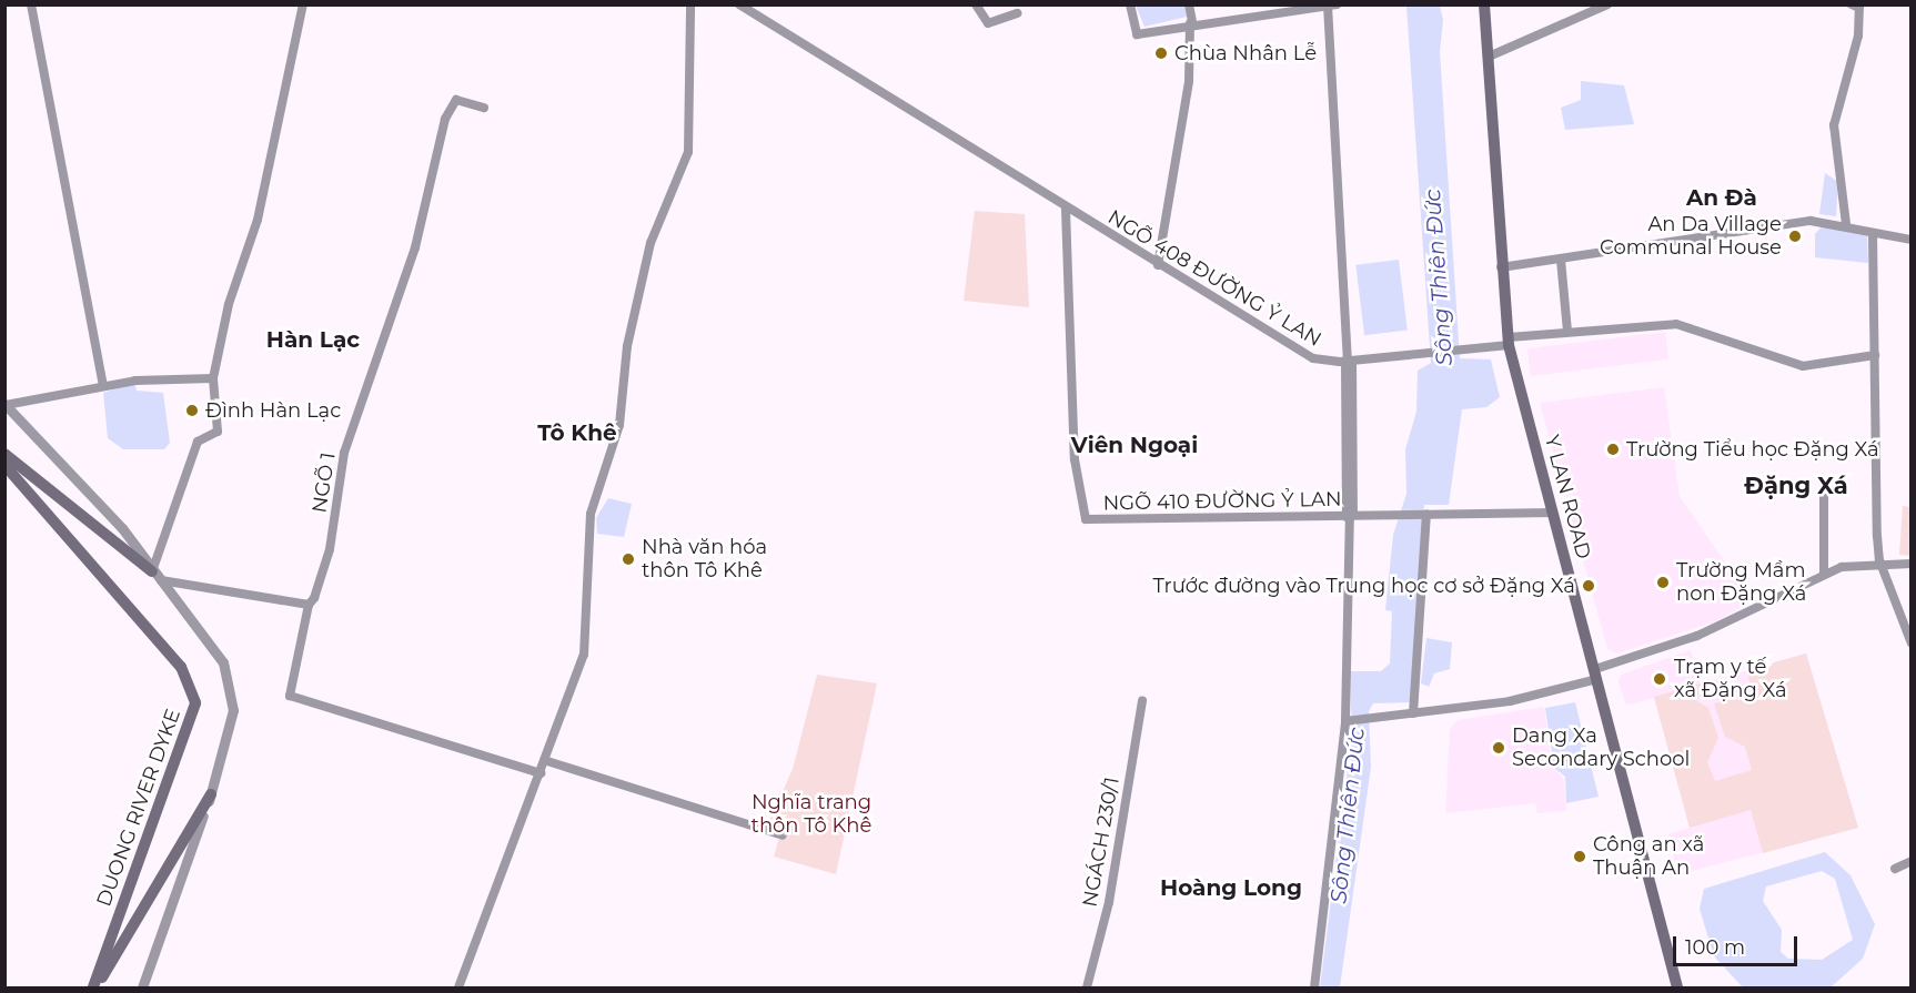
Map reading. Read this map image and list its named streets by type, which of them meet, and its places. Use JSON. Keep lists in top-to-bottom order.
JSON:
{
  "streets": {
    "main road": ["Y LAN ROAD", "DUONG RIVER DYKE"],
    "street": [
      "NGÕ 408 ĐƯỜNG Ỷ LAN",
      "NGÕ 1",
      "NGÕ 410 ĐƯỜNG Ỷ LAN",
      "NGÁCH 230/1"
    ]
  },
  "crossings": [
    ["NGÕ 408 ĐƯỜNG Ỷ LAN", "Y LAN ROAD"],
    ["NGÕ 408 ĐƯỜNG Ỷ LAN", "NGÕ 410 ĐƯỜNG Ỷ LAN"],
    ["Y LAN ROAD", "NGÕ 410 ĐƯỜNG Ỷ LAN"]
  ],
  "districts": [
    "An Đà",
    "Hàn Lạc",
    "Tô Khê",
    "Viên Ngoại",
    "Đặng Xá",
    "Hoàng Long"
  ],
  "water": ["Sông Thiên Đức"],
  "parks": ["Nghĩa trang thôn Tô Khê"],
  "places": [
    "Chùa Nhân Lễ",
    "An Da Village Communal House",
    "Đình Hàn Lạc",
    "Trường Tiểu học Đặng Xá",
    "Nhà văn hóa thôn Tô Khê",
    "Trường Mầm non Đặng Xá",
    "Trước đường vào Trung học cơ sở Đặng Xá",
    "Trạm y tế xã Đặng Xá",
    "Dang Xa Secondary School",
    "Công an xã Thuận An"
  ],
  "scale_bar": "100 m"
}
